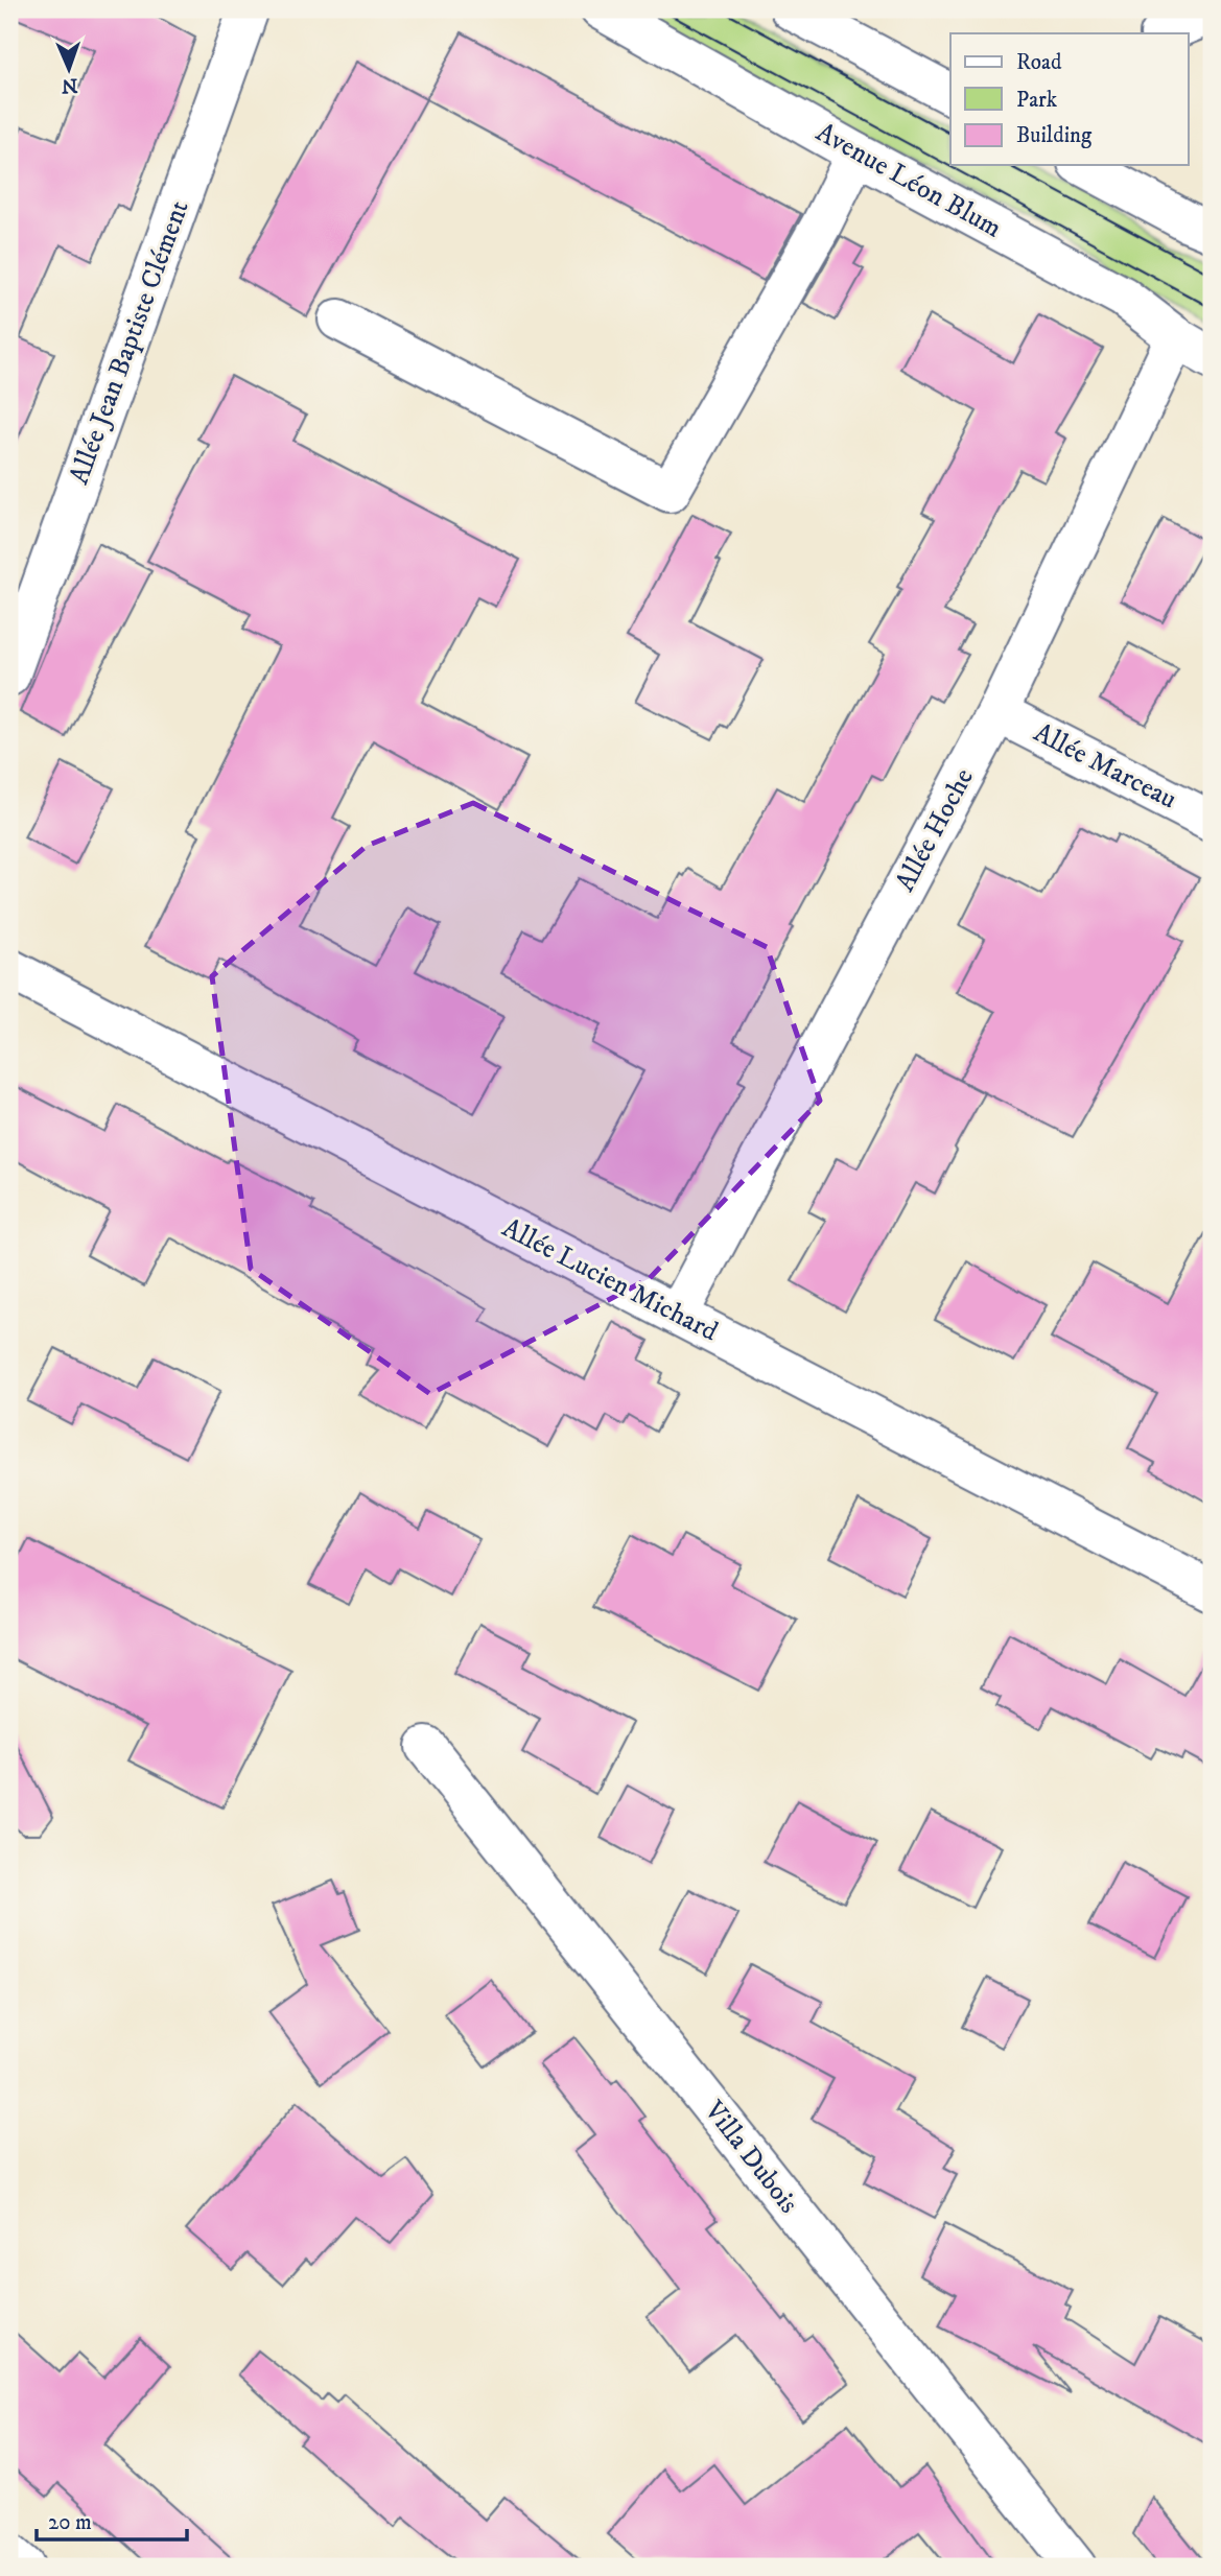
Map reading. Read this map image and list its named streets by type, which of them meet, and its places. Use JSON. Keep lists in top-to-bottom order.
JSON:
{
  "streets": {
    "street": [
      "Avenue Léon Blum",
      "Allée Jean Baptiste Clément",
      "Allée Marceau",
      "Allée Hoche",
      "Allée Lucien Michard",
      "Villa Dubois"
    ]
  },
  "crossings": [
    ["Avenue Léon Blum", "Allée Hoche"],
    ["Allée Marceau", "Allée Hoche"],
    ["Allée Hoche", "Allée Lucien Michard"]
  ],
  "legend": ["Road", "Park", "Building"],
  "scale_bar": "20 m",
  "north": "bottom"
}
